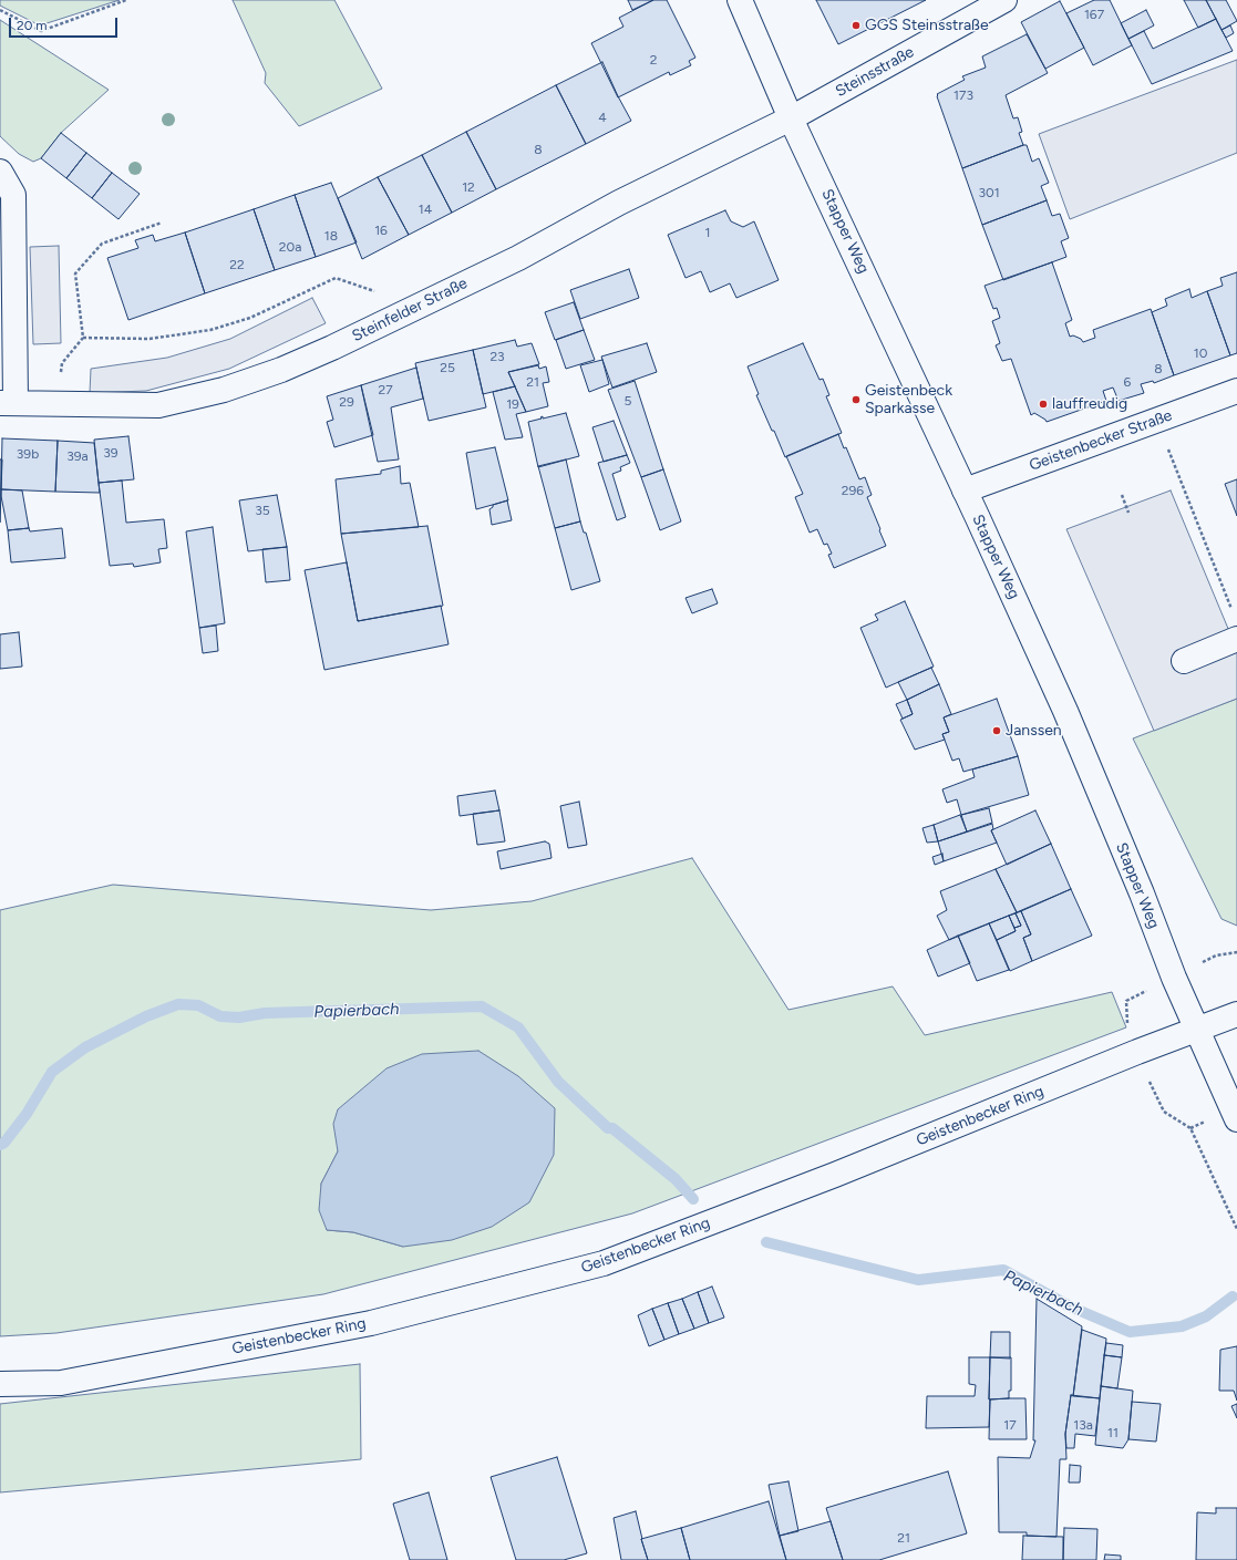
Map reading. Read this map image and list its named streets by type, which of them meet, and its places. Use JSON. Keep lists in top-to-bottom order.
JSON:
{
  "streets": {
    "main road": [
      "Steinsstraße",
      "Stapper Weg",
      "Steinfelder Straße",
      "Geistenbecker Straße",
      "Geistenbecker Ring"
    ]
  },
  "crossings": [
    ["Steinsstraße", "Stapper Weg"],
    ["Steinsstraße", "Steinfelder Straße"],
    ["Stapper Weg", "Steinfelder Straße"],
    ["Stapper Weg", "Geistenbecker Straße"],
    ["Stapper Weg", "Geistenbecker Ring"]
  ],
  "water": ["Papierbach"],
  "places": [
    "GGS Steinsstraße",
    "Geistenbeck Sparkasse",
    "lauffreudig",
    "Janssen"
  ],
  "house_numbers": [
    "167",
    "2",
    "173",
    "4",
    "8",
    "12",
    "301",
    "14",
    "16",
    "1",
    "18",
    "20a",
    "22",
    "10",
    "23",
    "25",
    "8",
    "21",
    "6",
    "27",
    "5",
    "29",
    "19",
    "39",
    "39b",
    "39a",
    "296",
    "35",
    "17",
    "13a",
    "11",
    "21"
  ],
  "scale_bar": "20 m"
}
